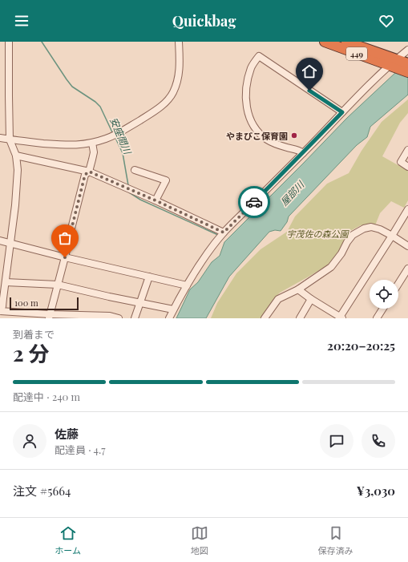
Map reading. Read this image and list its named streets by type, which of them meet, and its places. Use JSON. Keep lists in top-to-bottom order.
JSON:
{
  "streets": {
    "highway": ["449"]
  },
  "water": ["安座間川", "屋部川"],
  "parks": ["宇茂佐の森公園"],
  "places": ["やまびこ保育園"],
  "scale_bar": "100 m",
  "page": {
    "header": "Quickbag",
    "scale": "100 m",
    "heading": ["2 分", "到着まで", "20:20–20:25"],
    "panel": [
      "佐藤",
      "配達員 · 4.7",
      "注文 #5664",
      "¥3,030"
    ],
    "bar": "配達中 · 240 m",
    "tabs": ["ホーム", "地図", "保存済み"]
  }
}
